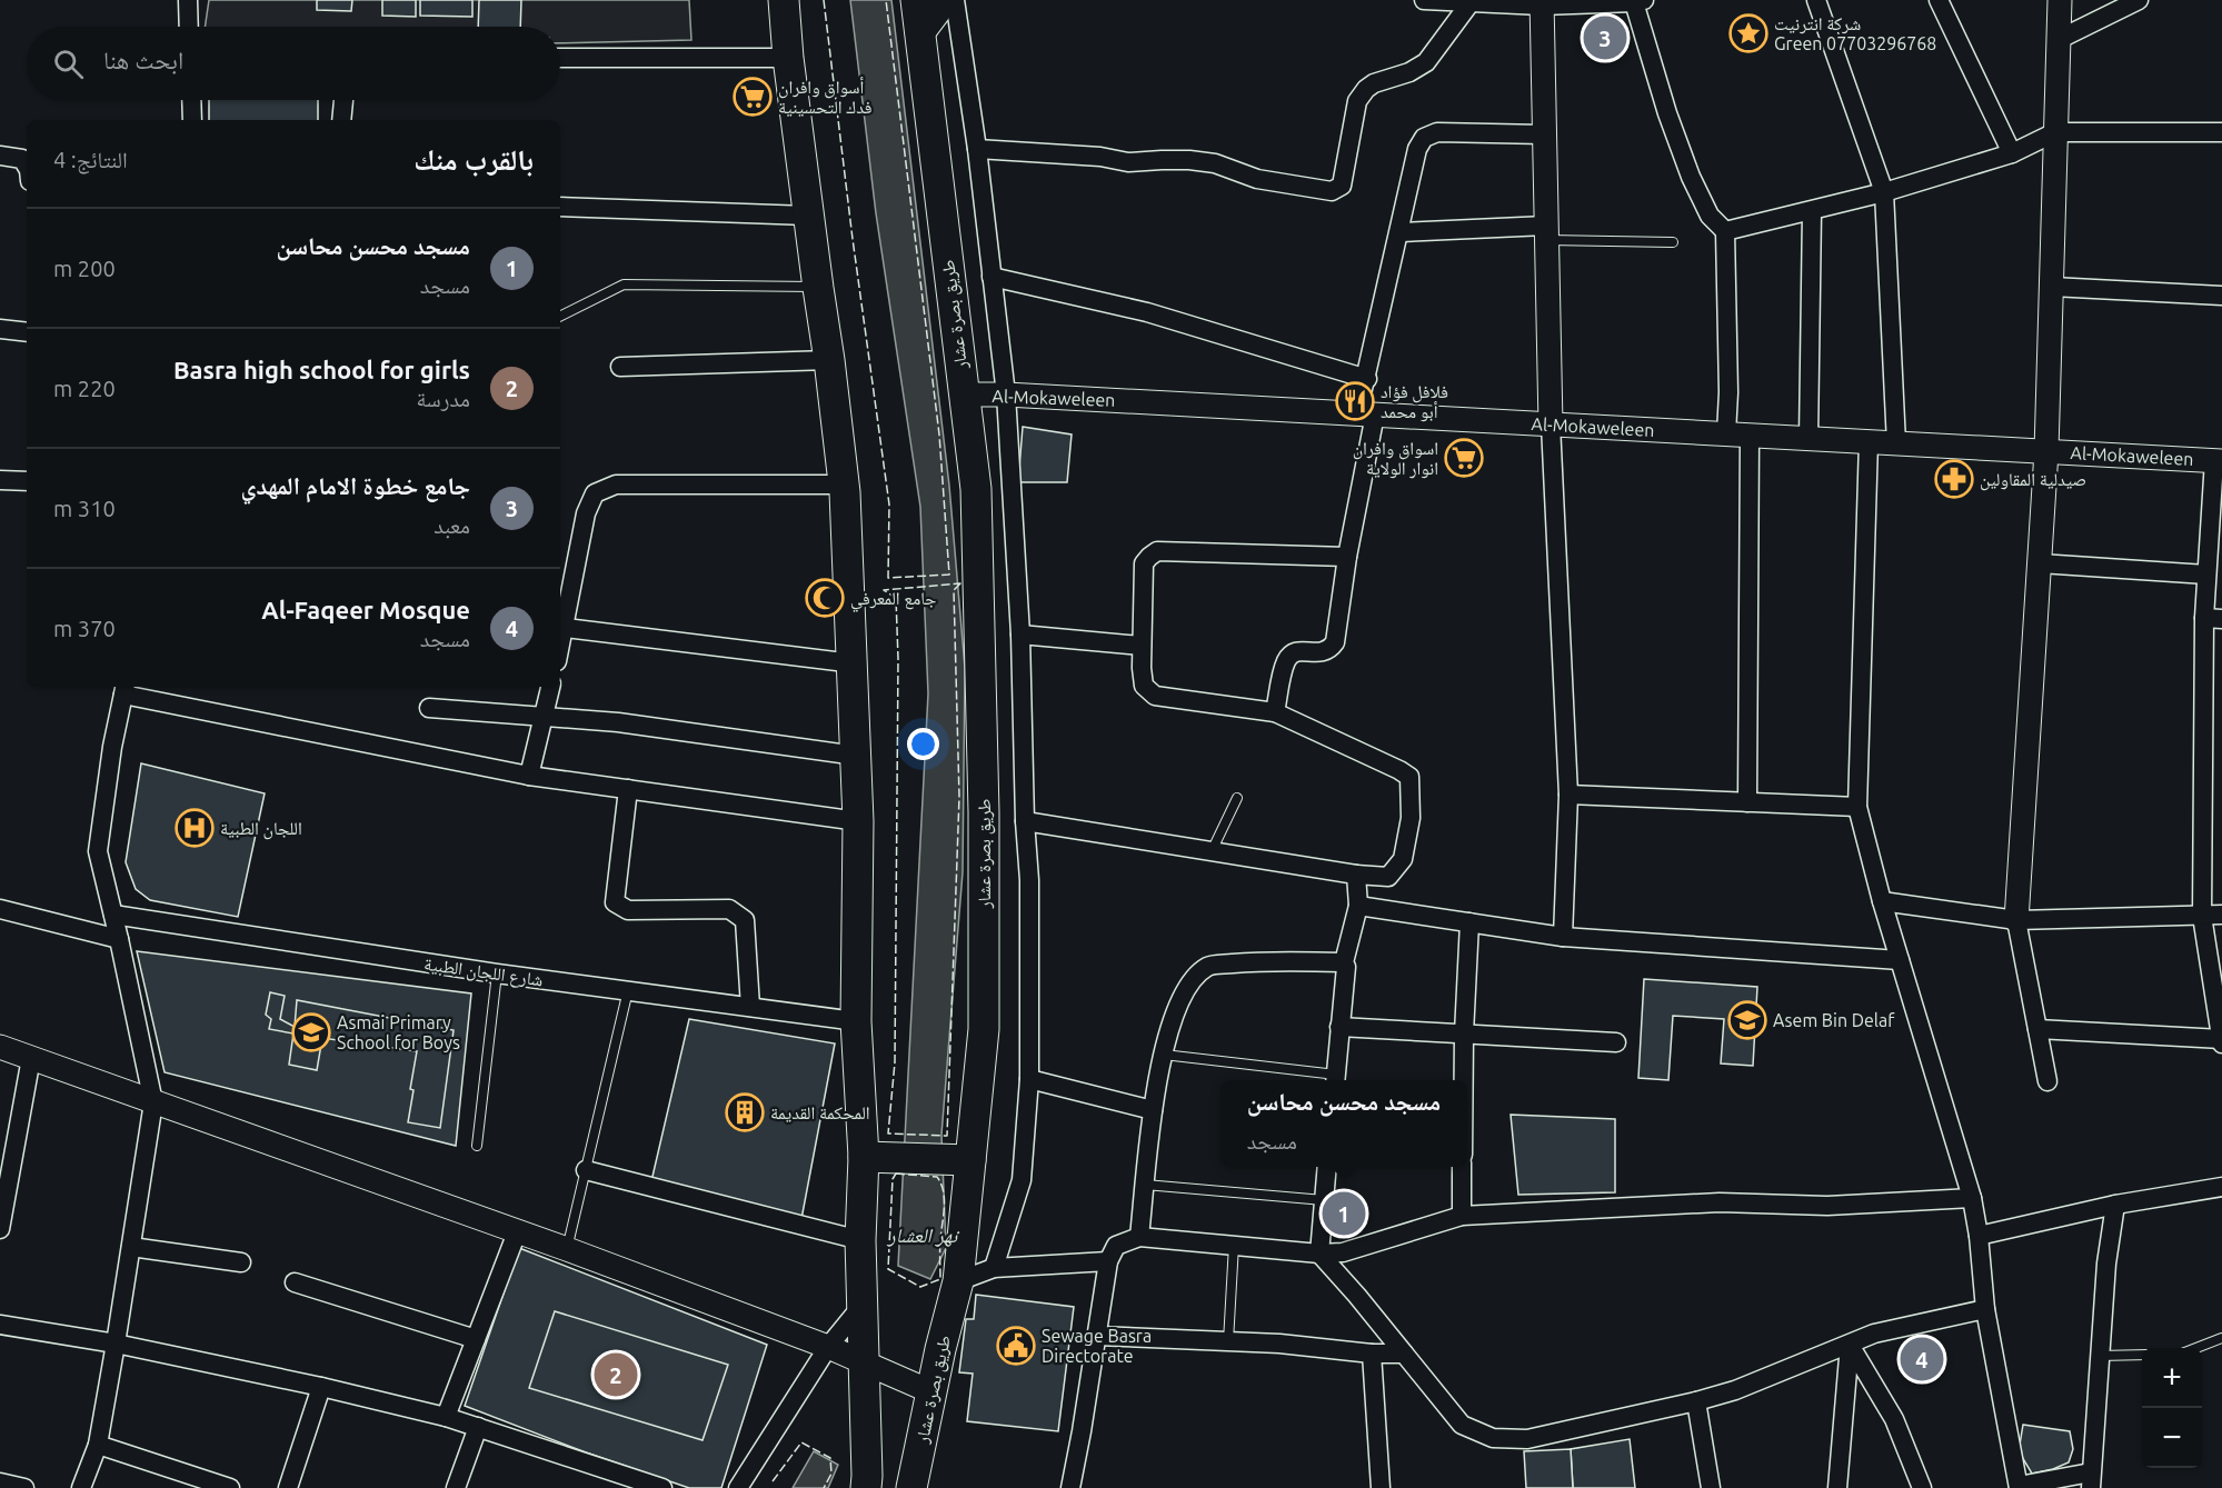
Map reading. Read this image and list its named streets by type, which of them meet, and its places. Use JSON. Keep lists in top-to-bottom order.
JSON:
{
  "streets": {
    "main road": ["طريق بصرة عشار"],
    "street": ["Al-Mokaweleen", "شارع اللجان الطبية"]
  },
  "crossings": [
    ["طريق بصرة عشار", "Al-Mokaweleen"]
  ],
  "water": ["نهر العشار"],
  "places": {
    "place": ["شركة انترنيت Green 07703296768"],
    "supermarket": ["أسواق وافران فدك التحسينية", "اسواق وافران انوار الولاية"],
    "restaurant": ["فلافل فؤاد أبو محمد"],
    "pharmacy": ["صيدلية المقاولين"],
    "mosque": ["جامع المعرفي"],
    "hospital": ["اللجان الطبية"],
    "school or university": ["Asem Bin Delaf", "Asmai Primary School for Boys"],
    "building": ["المحكمة القديمة"],
    "public building": ["Sewage Basra Directorate"]
  },
  "page": {
    "pins": [
      "3",
      "1",
      "4",
      "2"
    ],
    "search": "ابحث هنا",
    "heading": ["بالقرب منك", "النتائج: 4"],
    "list": [
      {
        "mark": "1",
        "name": "مسجد محسن محاسن",
        "note": "مسجد",
        "value": "200 m"
      },
      {
        "mark": "2",
        "name": "Basra high school for girls",
        "note": "مدرسة",
        "value": "220 m"
      },
      {
        "mark": "3",
        "name": "جامع خطوة الامام المهدي",
        "note": "معبد",
        "value": "310 m"
      },
      {
        "mark": "4",
        "name": "Al-Faqeer Mosque",
        "note": "مسجد",
        "value": "370 m"
      }
    ],
    "popup": ["مسجد محسن محاسن", "مسجد"],
    "map_buttons": ["+", "−"]
  }
}
